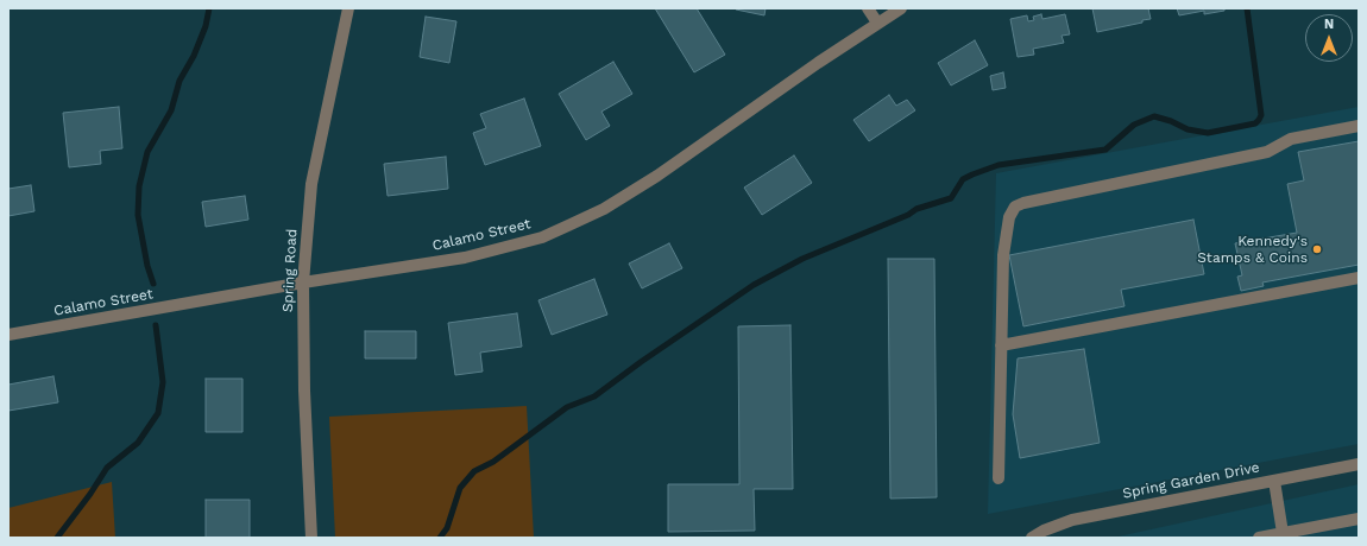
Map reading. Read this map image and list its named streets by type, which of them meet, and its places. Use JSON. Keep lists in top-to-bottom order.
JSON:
{
  "streets": {
    "street": ["Calamo Street", "Spring Road", "Spring Garden Drive"]
  },
  "crossings": [
    ["Calamo Street", "Spring Road"]
  ],
  "places": ["Kennedy's Stamps & Coins"],
  "north": "top"
}
